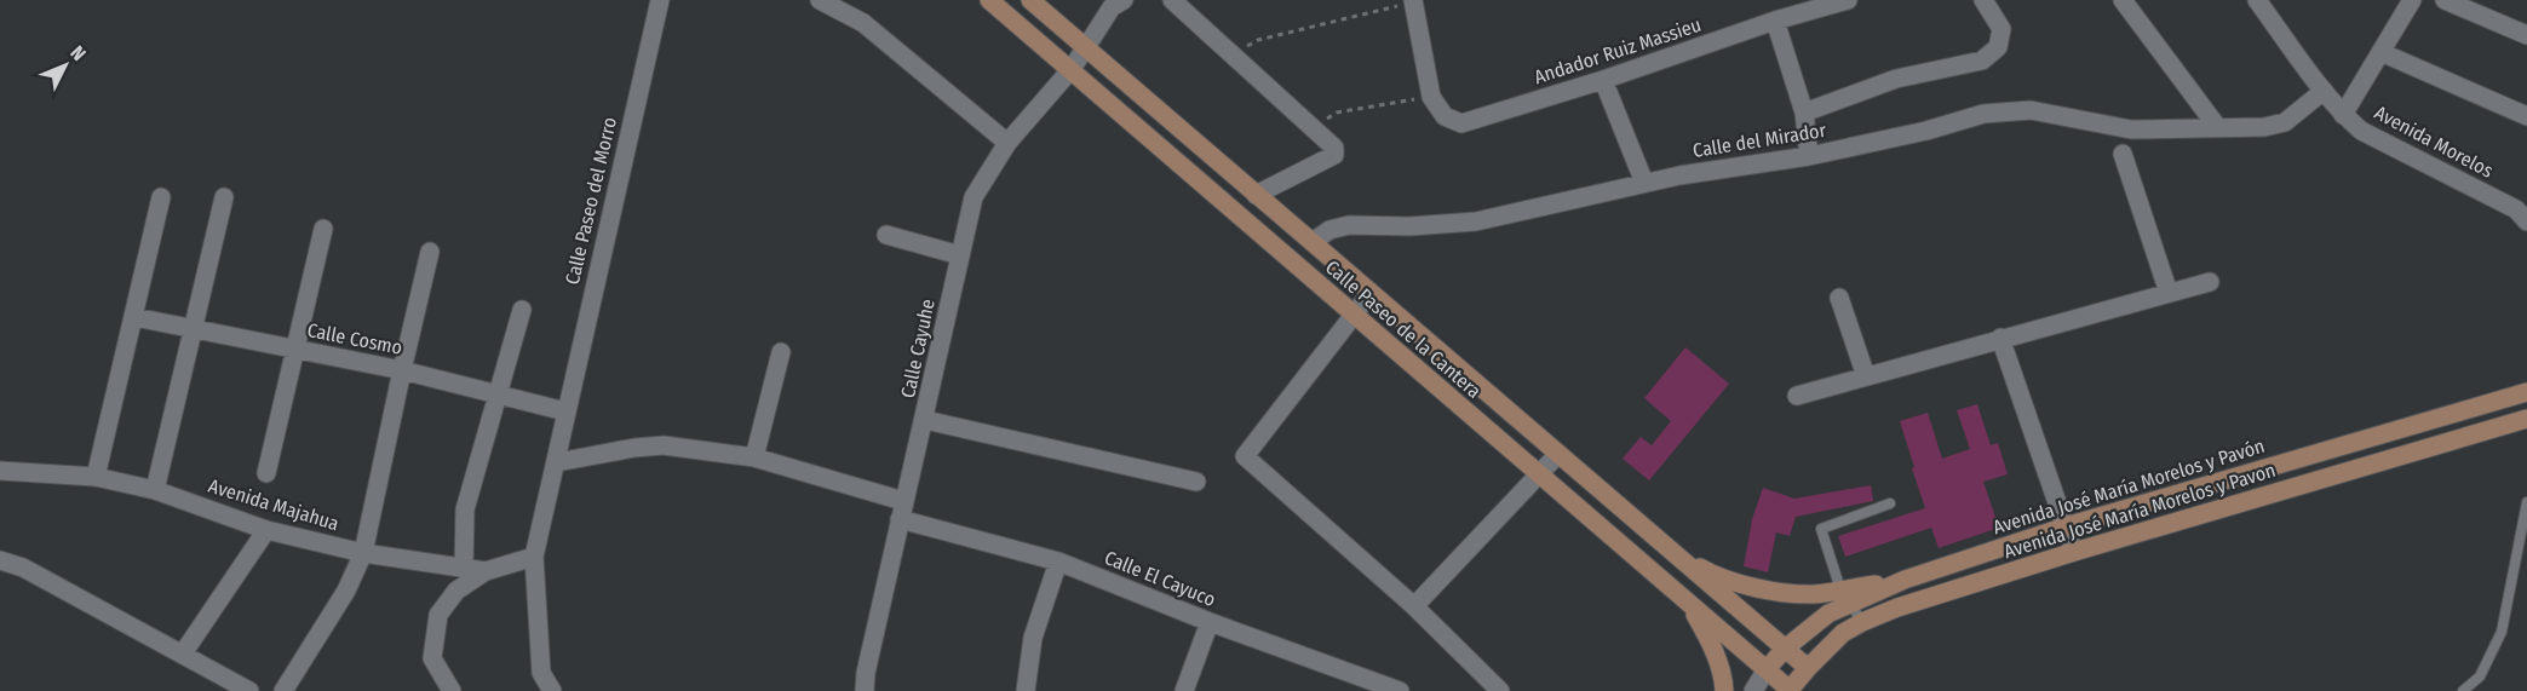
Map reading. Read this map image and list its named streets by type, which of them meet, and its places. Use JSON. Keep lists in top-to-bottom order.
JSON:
{
  "streets": {
    "main road": ["Calle Paseo de la Cantera", "Avenida José María Morelos y Pavón", "Avenida José María Morelos y Pavon"],
    "street": [
      "Andador Ruiz Massieu",
      "Calle del Mirador",
      "Avenida Morelos",
      "Calle Paseo del Morro",
      "Calle Cosmo",
      "Calle Cayuhe",
      "Avenida Majahua",
      "Calle El Cayuco"
    ]
  },
  "crossings": [
    ["Calle del Mirador", "Avenida Morelos"],
    ["Calle del Mirador", "Calle Paseo de la Cantera"],
    ["Calle Paseo del Morro", "Calle Cosmo"],
    ["Calle Paseo del Morro", "Avenida Majahua"],
    ["Calle Paseo del Morro", "Calle El Cayuco"],
    ["Calle Paseo de la Cantera", "Calle Cayuhe"],
    ["Calle Paseo de la Cantera", "Avenida José María Morelos y Pavón"],
    ["Calle Paseo de la Cantera", "Avenida José María Morelos y Pavon"],
    ["Calle Cayuhe", "Calle El Cayuco"]
  ],
  "north": "top right"
}
